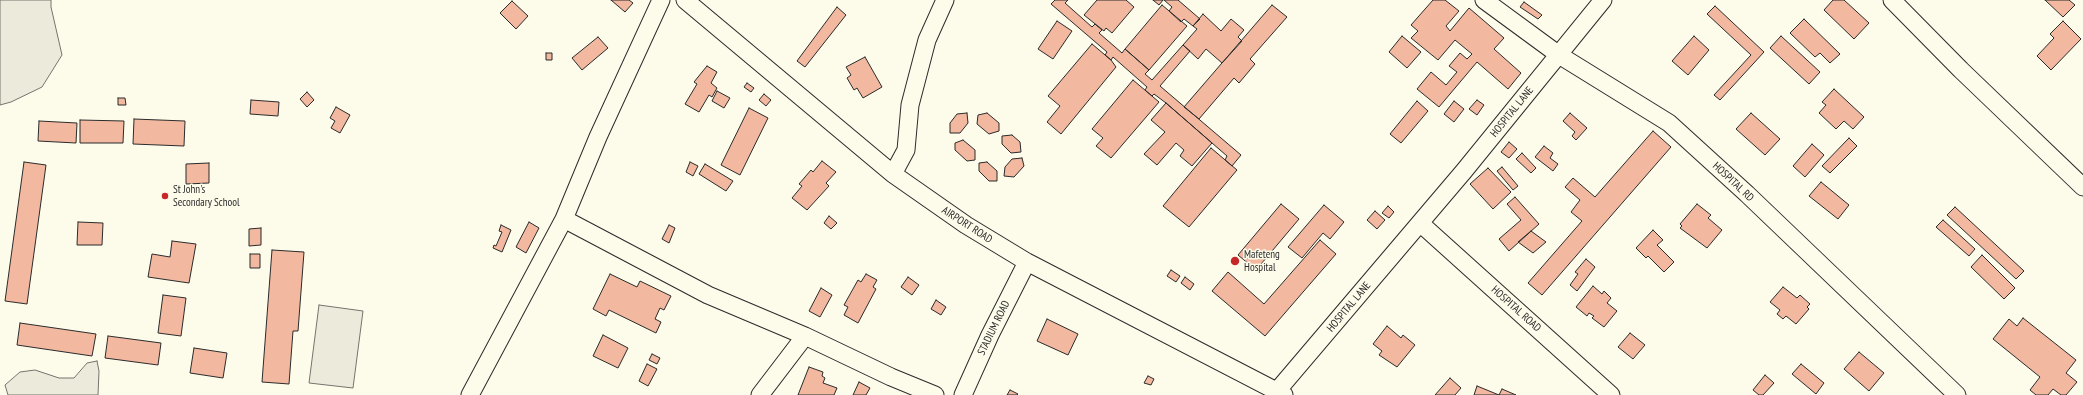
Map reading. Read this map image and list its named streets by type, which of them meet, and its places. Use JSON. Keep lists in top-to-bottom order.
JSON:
{
  "streets": {
    "street": [
      "HOSPITAL LANE",
      "HOSPITAL RD",
      "AIRPORT ROAD",
      "HOSPITAL ROAD",
      "STADIUM ROAD"
    ]
  },
  "crossings": [
    ["HOSPITAL LANE", "HOSPITAL RD"],
    ["HOSPITAL LANE", "AIRPORT ROAD"],
    ["HOSPITAL LANE", "HOSPITAL ROAD"],
    ["AIRPORT ROAD", "STADIUM ROAD"]
  ],
  "places": ["St John's Secondary School", "Mafeteng Hospital"]
}
